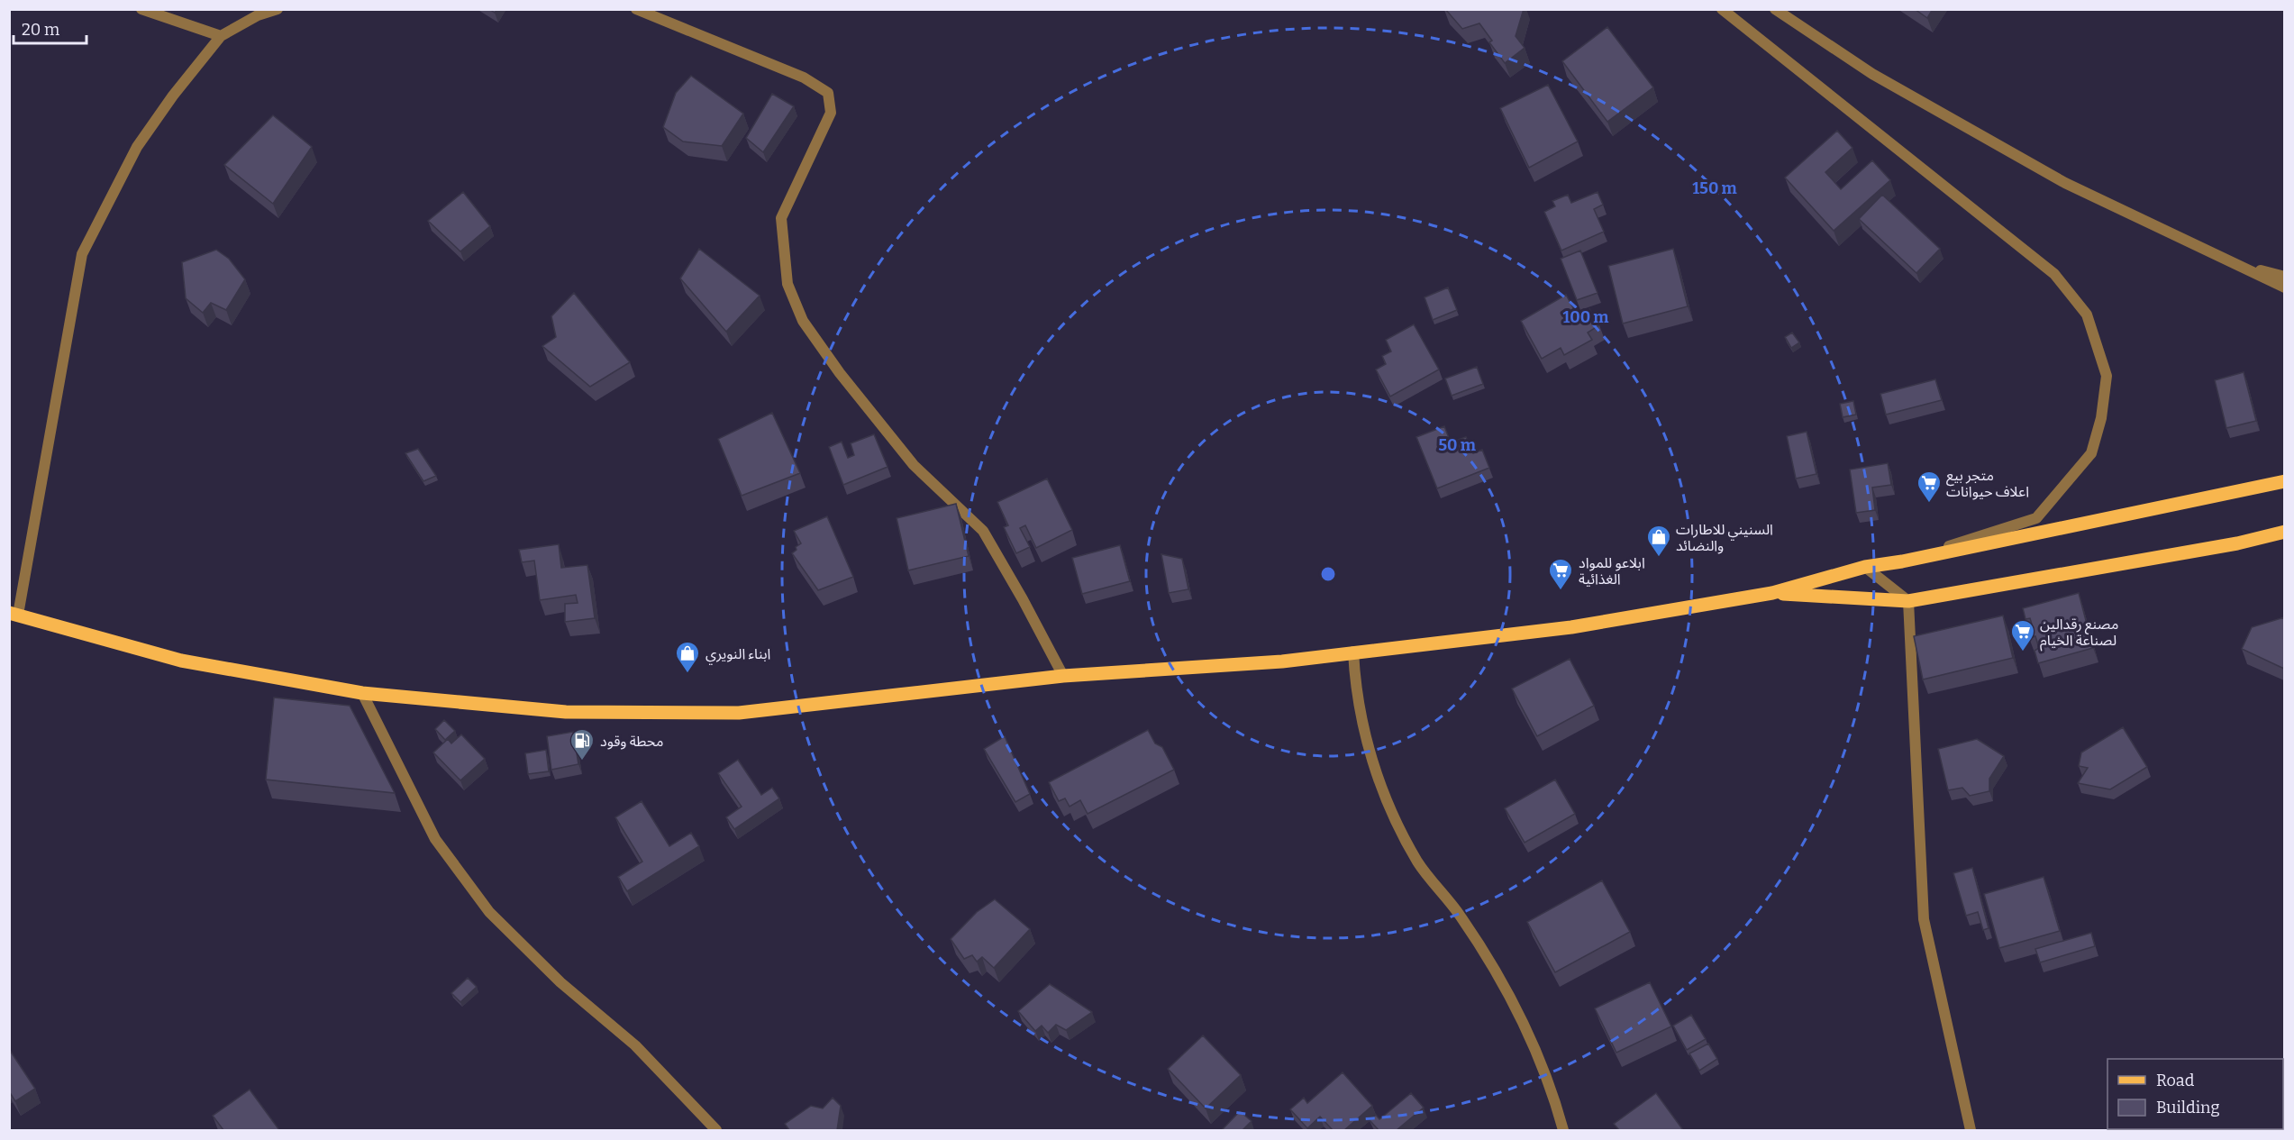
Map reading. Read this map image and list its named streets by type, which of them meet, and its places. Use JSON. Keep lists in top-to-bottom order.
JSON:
{
  "places": {
    "supermarket": ["متجر بيع اعلاف حيوانات", "ابلاعو للمواد الغذائية", "مصنع رقدالين لصناعة الخيام"],
    "shop": ["السنيني للاطارات والنضائد", "ابناء النويري"],
    "fuel station": ["محطة وقود"]
  },
  "legend": ["Road", "Building"],
  "scale_bar": "20 m",
  "rings": ["150 m", "100 m", "50 m"]
}
